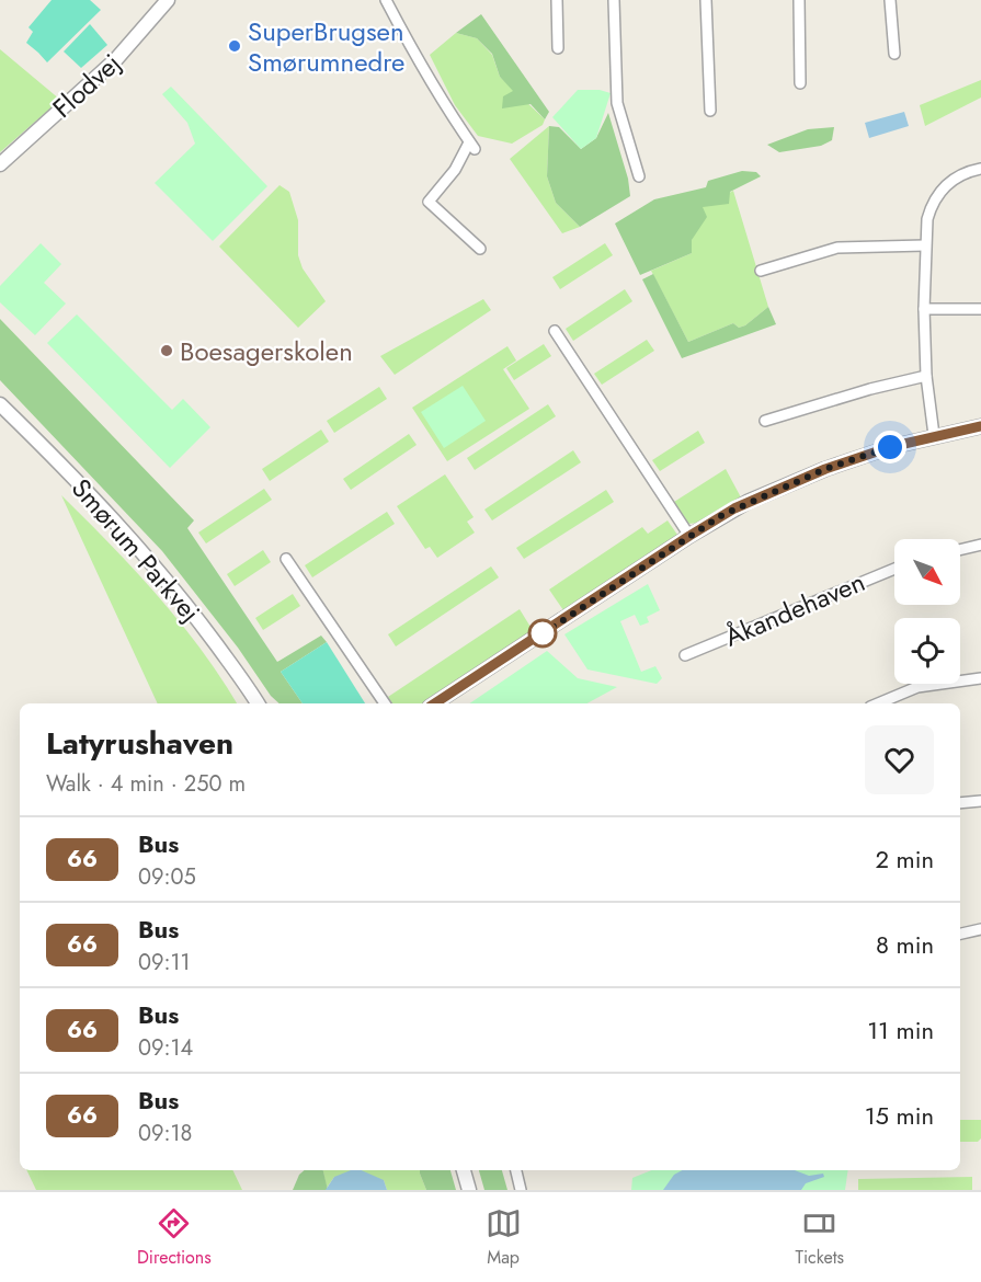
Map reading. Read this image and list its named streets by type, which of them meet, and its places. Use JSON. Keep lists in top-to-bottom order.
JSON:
{
  "streets": {
    "street": ["Flodvej", "Smørum Parkvej", "Åkandehaven"]
  },
  "places": ["SuperBrugsen Smørumnedre", "Boesagerskolen"],
  "lines": ["bus line 66"],
  "north": "bottom right",
  "page": {
    "heading": ["Latyrushaven", "Walk · 4 min · 250 m"],
    "list": [
      {
        "mark": "66",
        "name": "Bus",
        "note": "09:05",
        "value": "2 min"
      },
      {
        "mark": "66",
        "name": "Bus",
        "note": "09:11",
        "value": "8 min"
      },
      {
        "mark": "66",
        "name": "Bus",
        "note": "09:14",
        "value": "11 min"
      },
      {
        "mark": "66",
        "name": "Bus",
        "note": "09:18",
        "value": "15 min"
      }
    ],
    "tabs": ["Directions", "Map", "Tickets"]
  }
}
